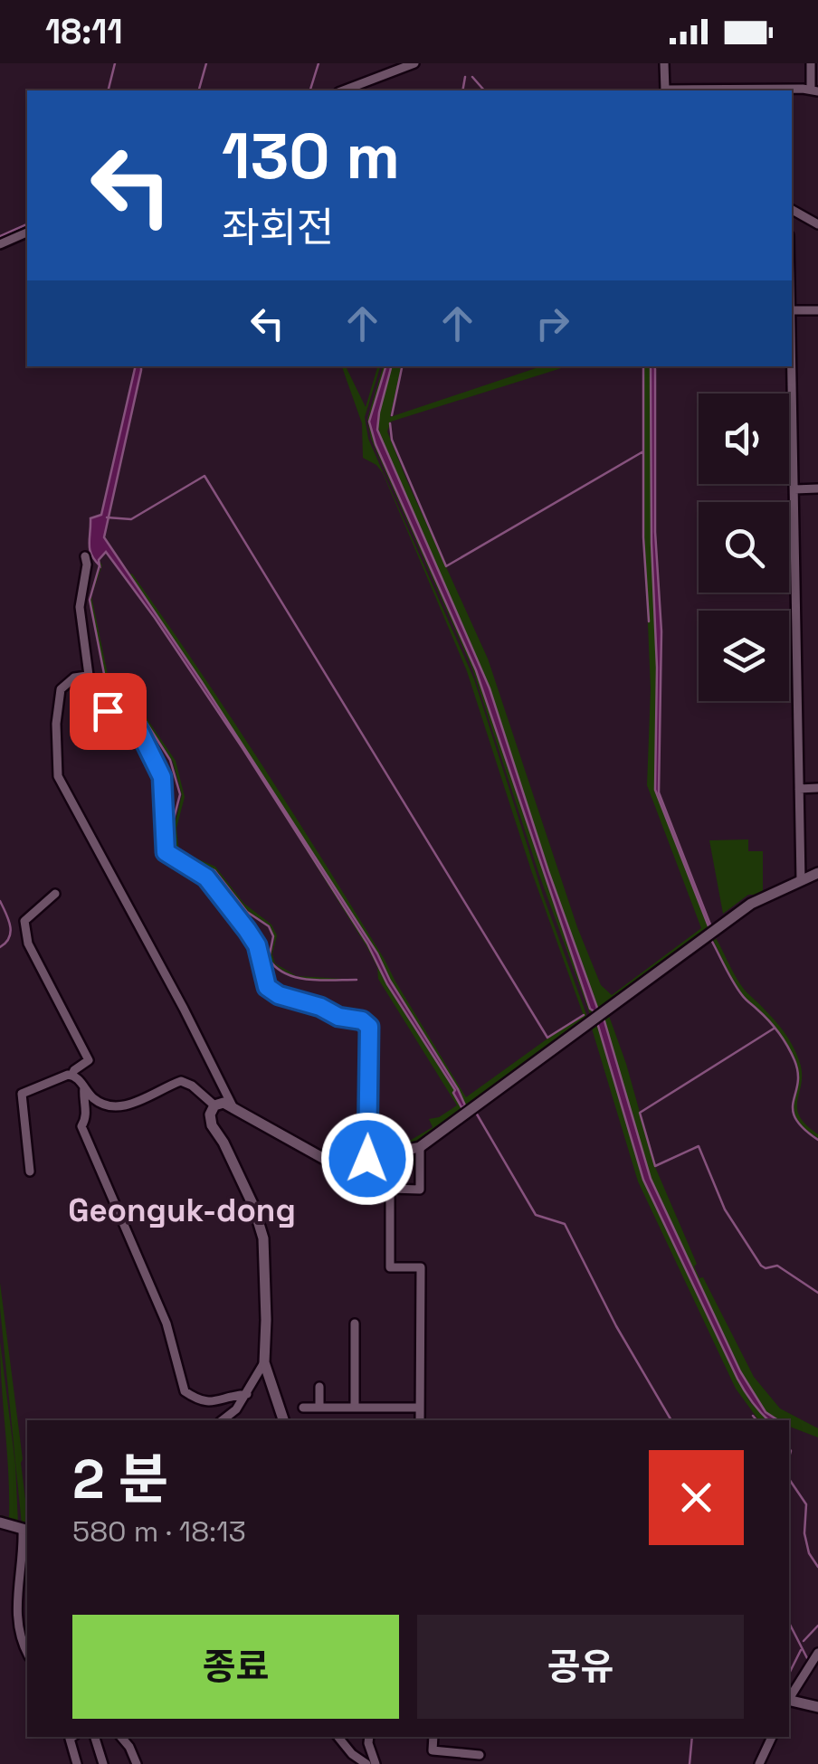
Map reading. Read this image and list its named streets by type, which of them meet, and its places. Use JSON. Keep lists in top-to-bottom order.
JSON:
{
  "districts": ["Geonguk-dong"],
  "page": {
    "status": "18:11",
    "turn": ["130 m", "좌회전"],
    "heading": ["2 분", "580 m · 18:13"],
    "buttons": ["종료", "공유"]
  }
}
